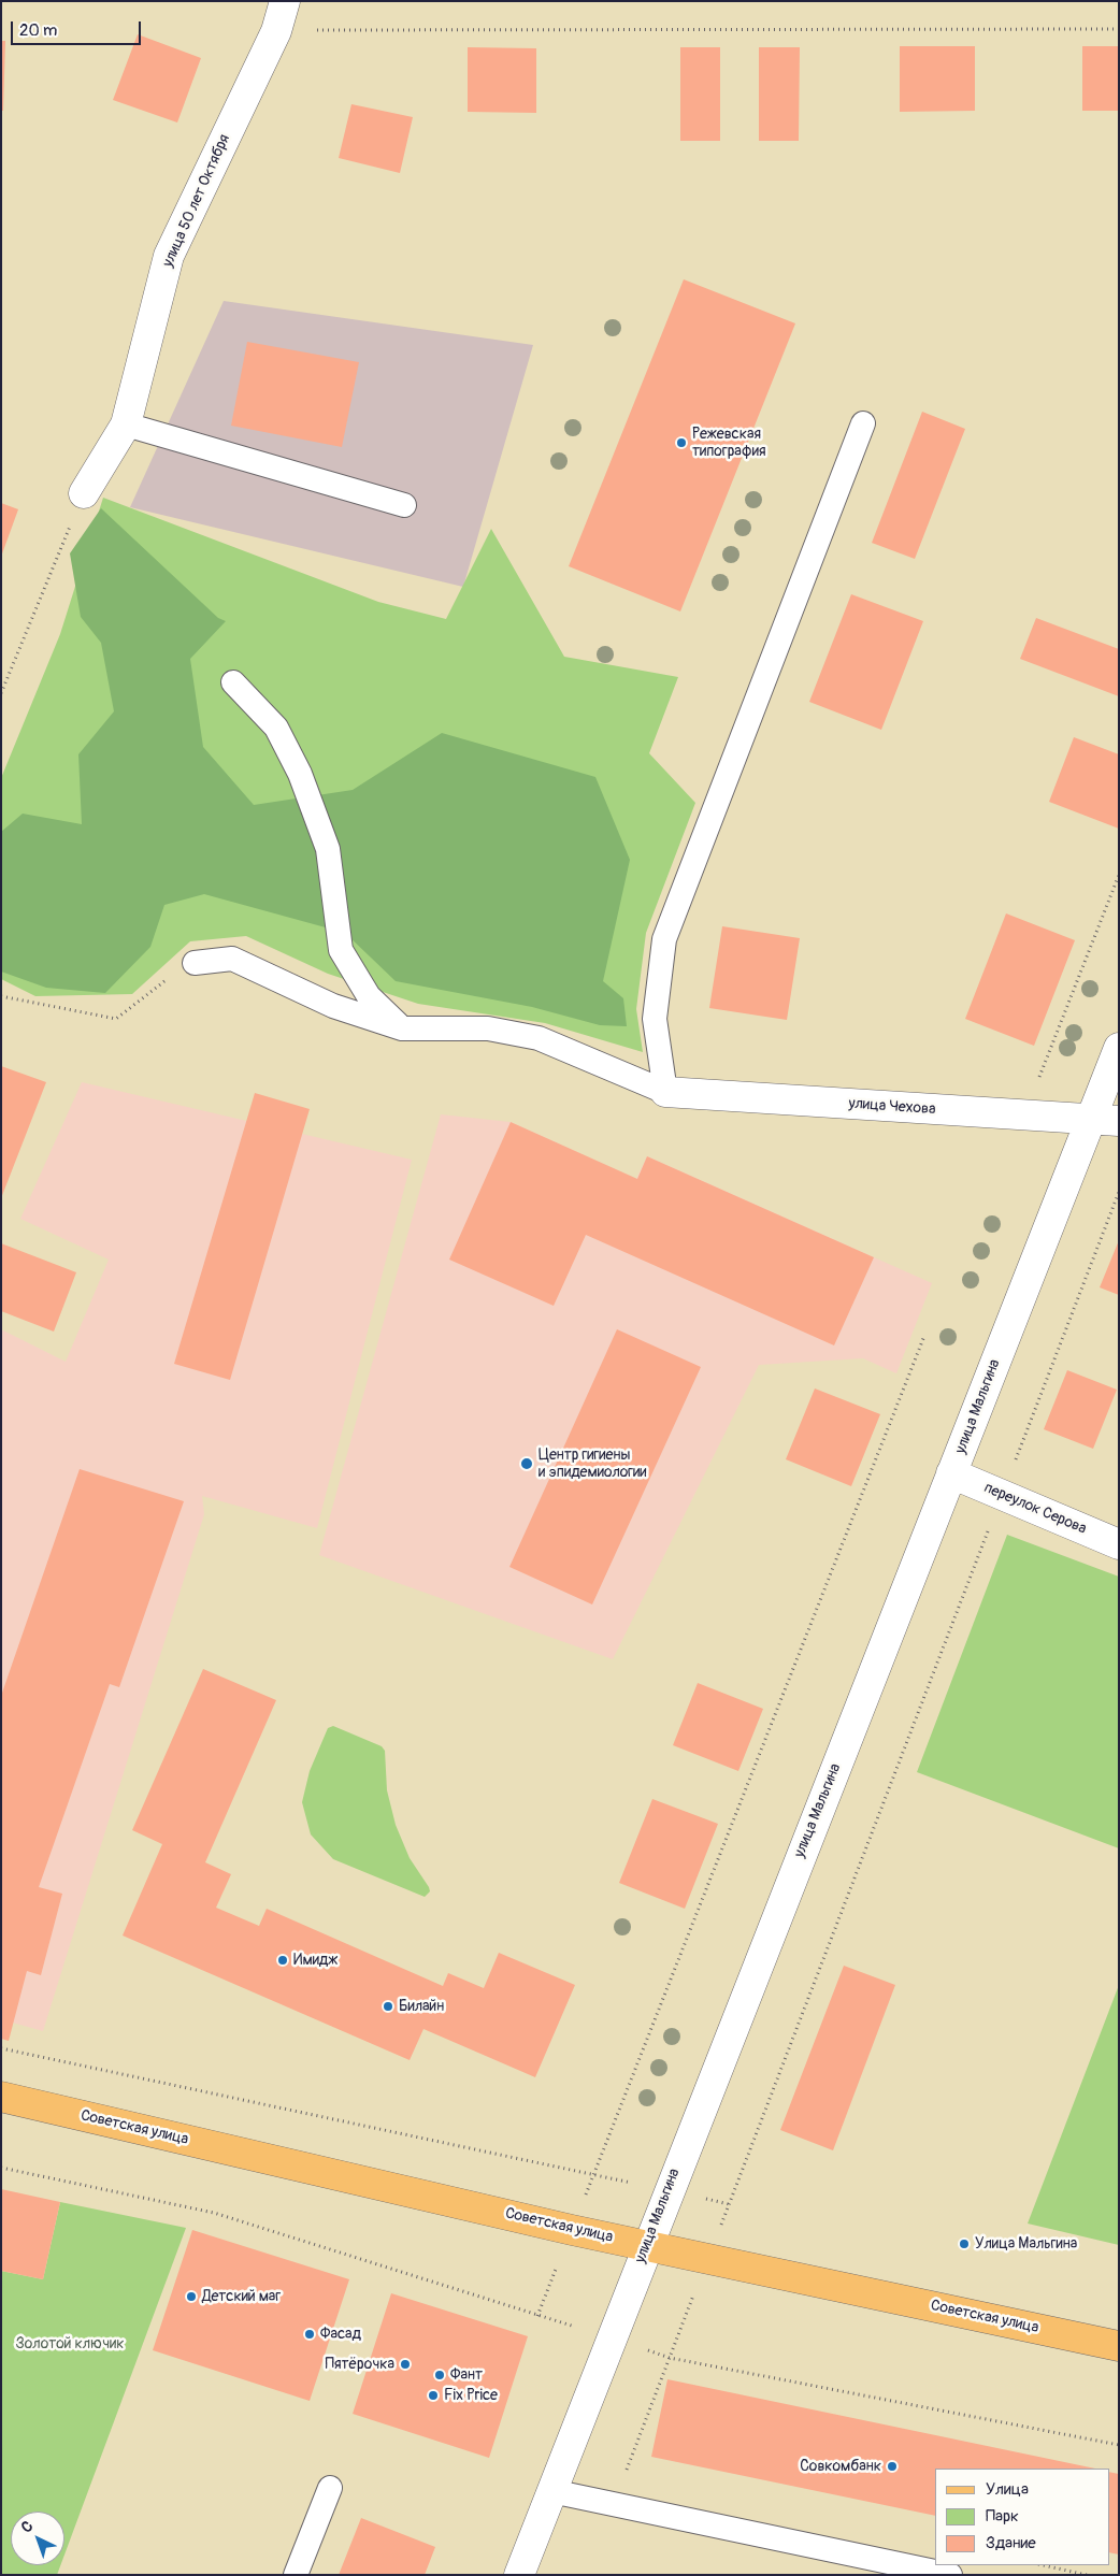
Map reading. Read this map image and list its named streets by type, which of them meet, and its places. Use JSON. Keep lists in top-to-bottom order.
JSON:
{
  "streets": {
    "main road": ["Советская улица"],
    "street": [
      "улица 50 лет Октября",
      "улица Чехова",
      "улица Мальгина",
      "переулок Серова"
    ]
  },
  "crossings": [
    ["улица Чехова", "улица Мальгина"],
    ["улица Мальгина", "переулок Серова"],
    ["улица Мальгина", "Советская улица"]
  ],
  "parks": ["Золотой ключик"],
  "places": [
    "Режевская типография",
    "Центр гигиены и эпидемиологии",
    "Имидж",
    "Билайн",
    "Улица Мальгина",
    "Детский маг",
    "Фасад",
    "Пятёрочка",
    "Фант",
    "Fix Price",
    "Совкомбанк"
  ],
  "legend": ["Улица", "Парк", "Здание"],
  "scale_bar": "20 m",
  "north": "top left"
}
